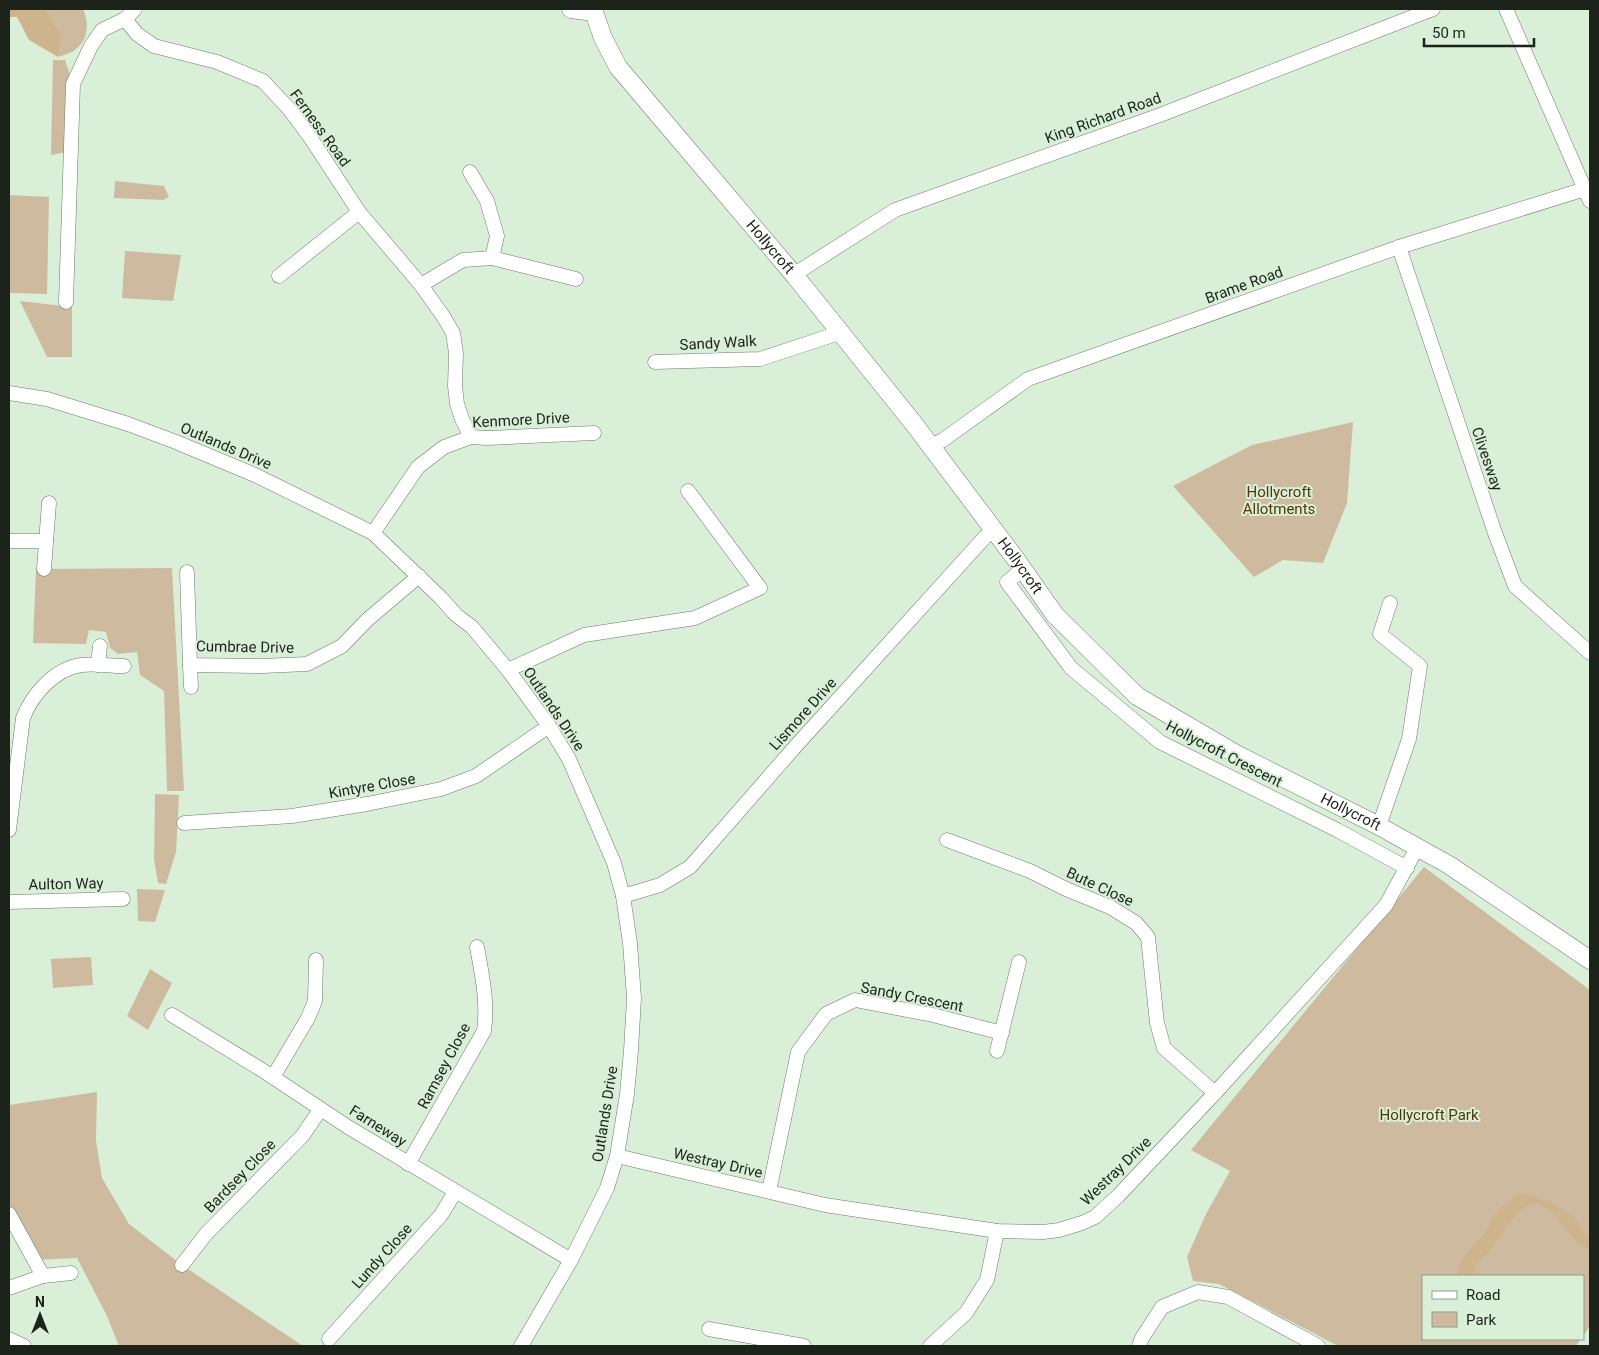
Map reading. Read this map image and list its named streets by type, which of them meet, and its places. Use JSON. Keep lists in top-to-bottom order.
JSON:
{
  "streets": {
    "street": [
      "King Richard Road",
      "Ferness Road",
      "Hollycroft",
      "Brame Road",
      "Sandy Walk",
      "Kenmore Drive",
      "Outlands Drive",
      "Clivesway",
      "Cumbrae Drive",
      "Lismore Drive",
      "Hollycroft Crescent",
      "Kintyre Close",
      "Aulton Way",
      "Bute Close",
      "Sandy Crescent",
      "Ramsey Close",
      "Farneway",
      "Westray Drive",
      "Bardsey Close",
      "Lundy Close"
    ]
  },
  "crossings": [
    ["King Richard Road", "Hollycroft"],
    ["Ferness Road", "Kenmore Drive"],
    ["Hollycroft", "Brame Road"],
    ["Hollycroft", "Sandy Walk"],
    ["Hollycroft", "Lismore Drive"],
    ["Hollycroft", "Hollycroft Crescent"],
    ["Hollycroft", "Westray Drive"],
    ["Brame Road", "Clivesway"],
    ["Kenmore Drive", "Outlands Drive"],
    ["Outlands Drive", "Cumbrae Drive"],
    ["Outlands Drive", "Lismore Drive"],
    ["Outlands Drive", "Kintyre Close"],
    ["Outlands Drive", "Farneway"],
    ["Outlands Drive", "Westray Drive"],
    ["Hollycroft Crescent", "Westray Drive"],
    ["Bute Close", "Westray Drive"],
    ["Sandy Crescent", "Westray Drive"],
    ["Ramsey Close", "Farneway"],
    ["Farneway", "Bardsey Close"],
    ["Farneway", "Lundy Close"]
  ],
  "parks": ["Hollycroft Allotments", "Hollycroft Park"],
  "legend": ["Road", "Park"],
  "scale_bar": "50 m",
  "north": "top"
}
